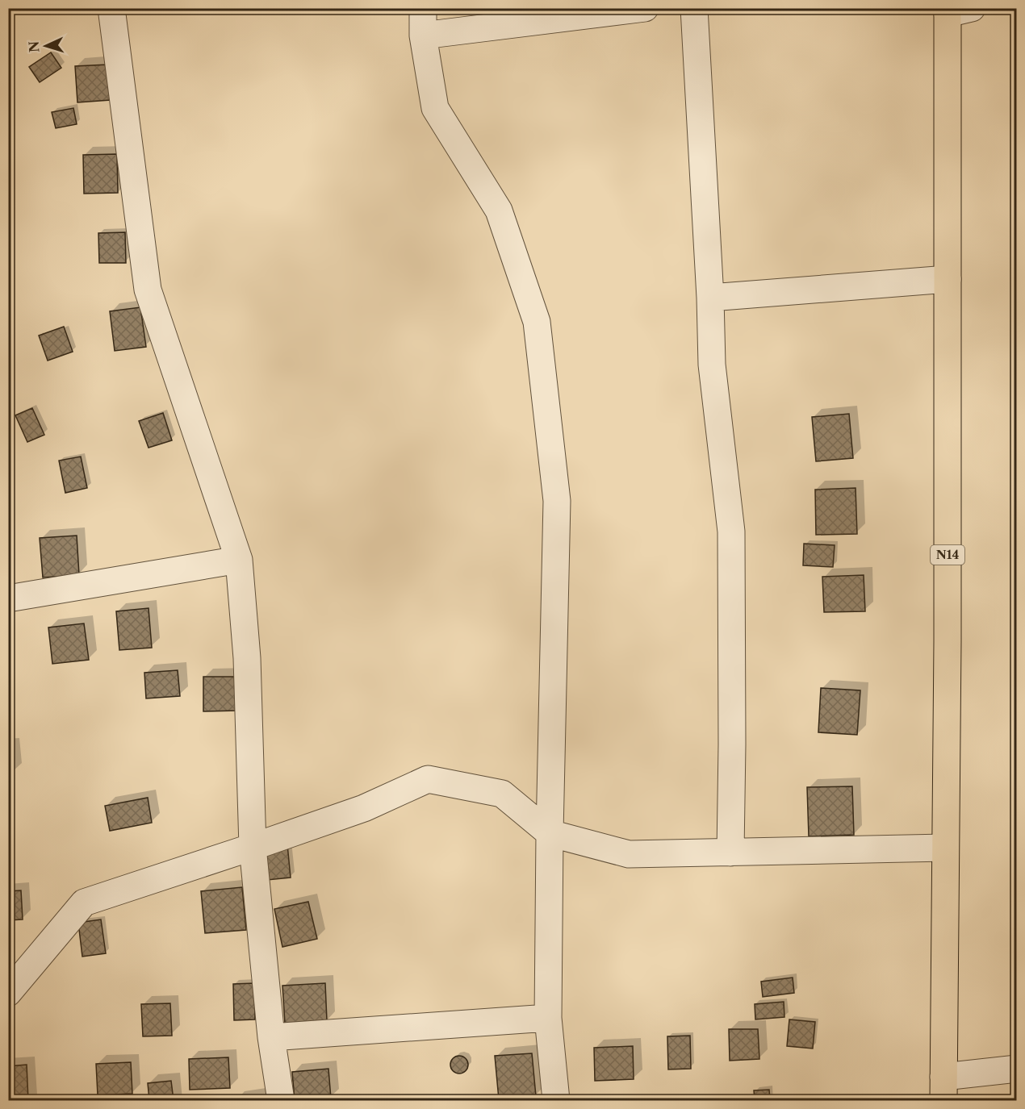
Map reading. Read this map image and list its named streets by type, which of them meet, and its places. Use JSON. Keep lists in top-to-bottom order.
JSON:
{
  "streets": {
    "main road": ["N14"]
  },
  "north": "left"
}
